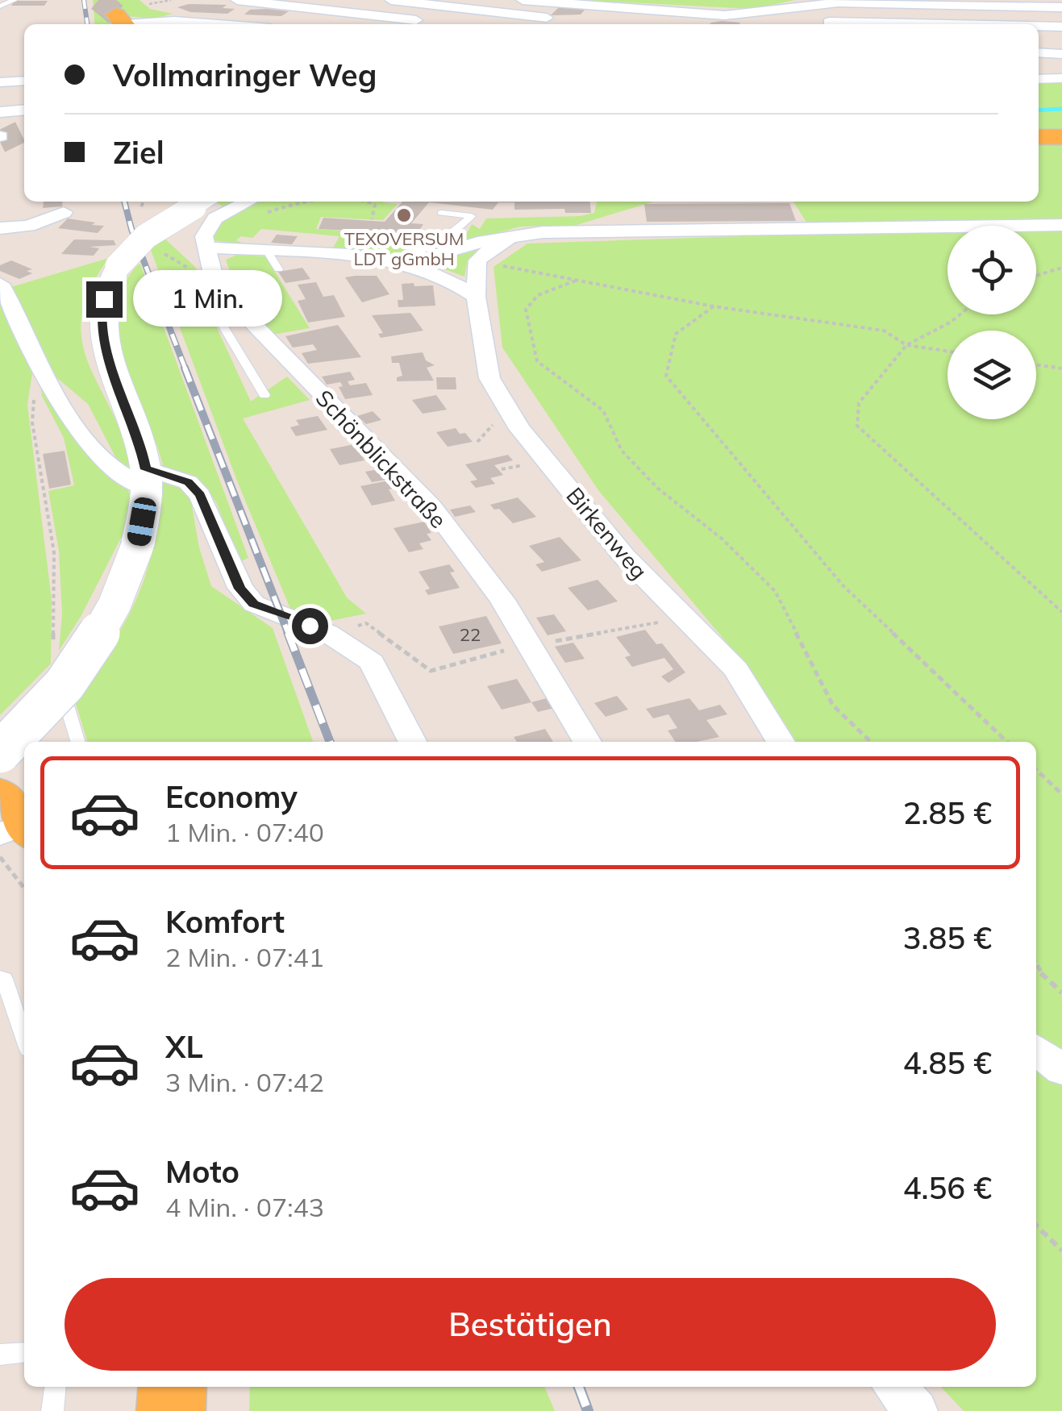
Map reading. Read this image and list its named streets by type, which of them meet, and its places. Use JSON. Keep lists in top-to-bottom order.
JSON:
{
  "streets": {
    "street": ["Schönblickstraße", "Birkenweg"]
  },
  "places": ["TEXOVERSUM LDT gGmbH"],
  "house_numbers": ["22"],
  "page": {
    "banner": ["Vollmaringer Weg", "Ziel"],
    "bubble": "1 Min.",
    "list": [
      {
        "name": "Economy",
        "note": "1 Min. · 07:40",
        "value": "2.85 €"
      },
      {
        "name": "Komfort",
        "note": "2 Min. · 07:41",
        "value": "3.85 €"
      },
      {
        "name": "XL",
        "note": "3 Min. · 07:42",
        "value": "4.85 €"
      },
      {
        "name": "Moto",
        "note": "4 Min. · 07:43",
        "value": "4.56 €"
      }
    ],
    "buttons": "Bestätigen"
  }
}
